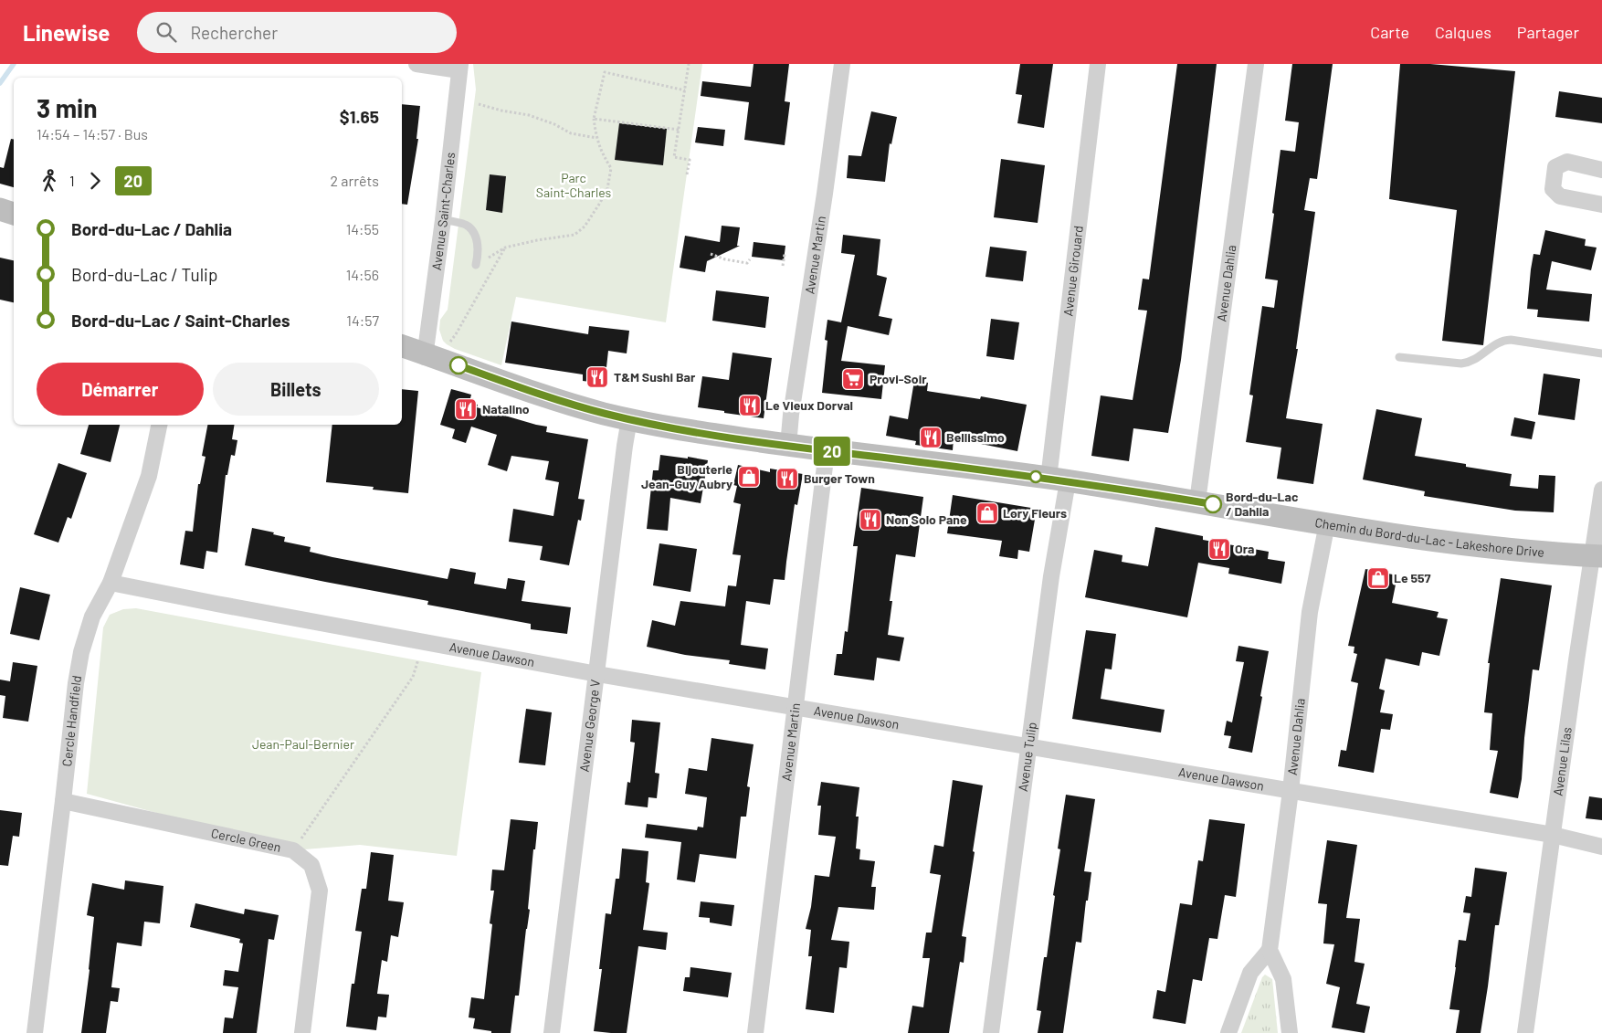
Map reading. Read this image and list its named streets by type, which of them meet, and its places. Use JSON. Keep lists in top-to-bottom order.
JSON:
{
  "streets": {
    "street": [
      "Avenue Saint-Charles",
      "Avenue Martin",
      "Avenue Girouard",
      "Avenue Dahlia",
      "Chemin du Bord-du-Lac - Lakeshore Drive",
      "Avenue Dawson",
      "Cercle Handfield",
      "Avenue George V",
      "Avenue Tulip",
      "Avenue Lilas",
      "Cercle Green"
    ]
  },
  "crossings": [
    ["Avenue Saint-Charles", "Chemin du Bord-du-Lac - Lakeshore Drive"],
    ["Avenue Martin", "Chemin du Bord-du-Lac - Lakeshore Drive"],
    ["Avenue Martin", "Avenue Dawson"],
    ["Avenue Girouard", "Chemin du Bord-du-Lac - Lakeshore Drive"],
    ["Avenue Girouard", "Avenue Tulip"],
    ["Avenue Dahlia", "Chemin du Bord-du-Lac - Lakeshore Drive"],
    ["Avenue Dahlia", "Avenue Dawson"],
    ["Chemin du Bord-du-Lac - Lakeshore Drive", "Avenue George V"],
    ["Chemin du Bord-du-Lac - Lakeshore Drive", "Avenue Tulip"],
    ["Chemin du Bord-du-Lac - Lakeshore Drive", "Avenue Lilas"],
    ["Avenue Dawson", "Cercle Handfield"],
    ["Avenue Dawson", "Avenue George V"],
    ["Avenue Dawson", "Avenue Tulip"],
    ["Avenue Dawson", "Avenue Lilas"],
    ["Cercle Handfield", "Cercle Green"]
  ],
  "parks": ["Parc Saint-Charles", "Jean-Paul-Bernier"],
  "places": {
    "restaurant": [
      "T&M Sushi Bar",
      "Le Vieux Dorval",
      "Natalino",
      "Bellissimo",
      "Burger Town",
      "Non Solo Pane",
      "Ora"
    ],
    "supermarket": ["Provi-Soir"],
    "shop": ["Bijouterie Jean-Guy Aubry", "Lory Fleurs", "Le 557"],
    "other": ["Bord-du-Lac / Dahlia"]
  },
  "lines": ["bus line 20"],
  "page": {
    "header": "Linewise",
    "search": "Rechercher",
    "nav": ["Carte", "Calques", "Partager"],
    "on_map": "20",
    "heading": ["3 min", "14:54 – 14:57 · Bus", "$1.65"],
    "legs": ["1", "20", "2 arrêts"],
    "list": [
      {
        "name": "Bord-du-Lac / Dahlia",
        "value": "14:55"
      },
      {
        "name": "Bord-du-Lac / Tulip",
        "value": "14:56"
      },
      {
        "name": "Bord-du-Lac / Saint-Charles",
        "value": "14:57"
      }
    ],
    "buttons": ["Démarrer", "Billets"]
  }
}
